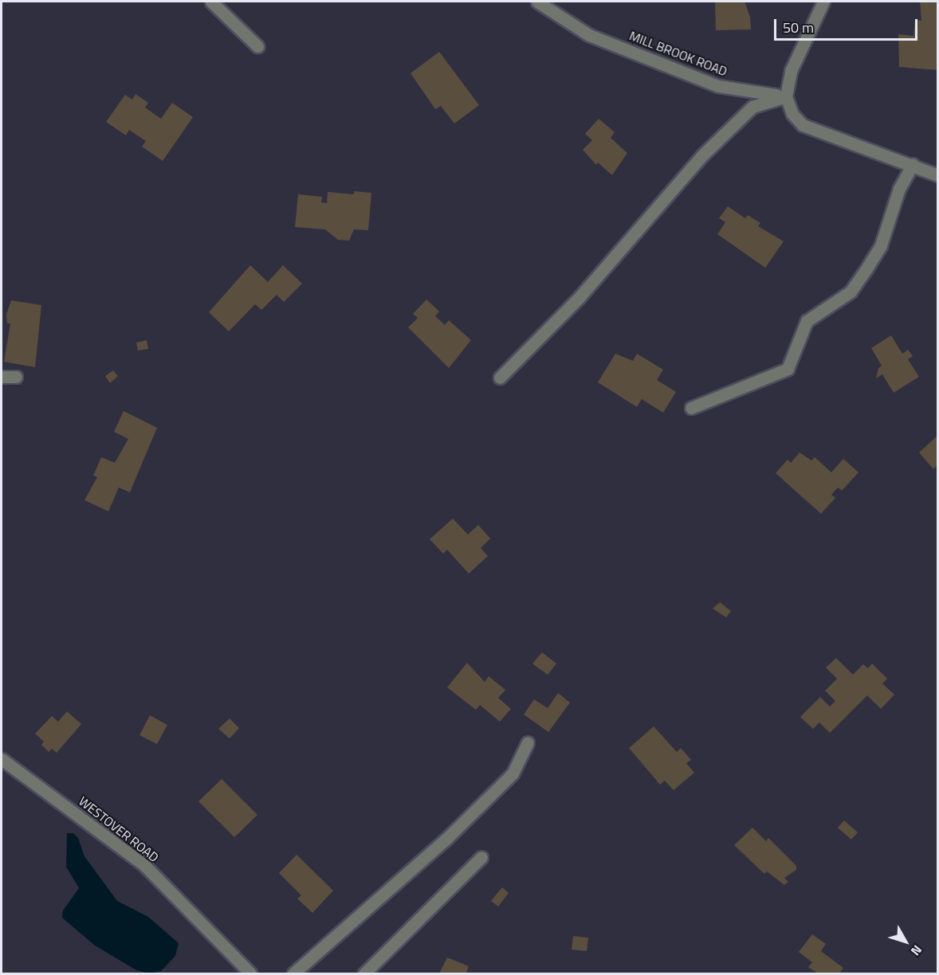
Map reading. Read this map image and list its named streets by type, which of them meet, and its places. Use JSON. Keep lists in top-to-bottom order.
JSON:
{
  "streets": {
    "street": ["MILL BROOK ROAD", "WESTOVER ROAD"]
  },
  "scale_bar": "50 m",
  "north": "bottom right"
}
